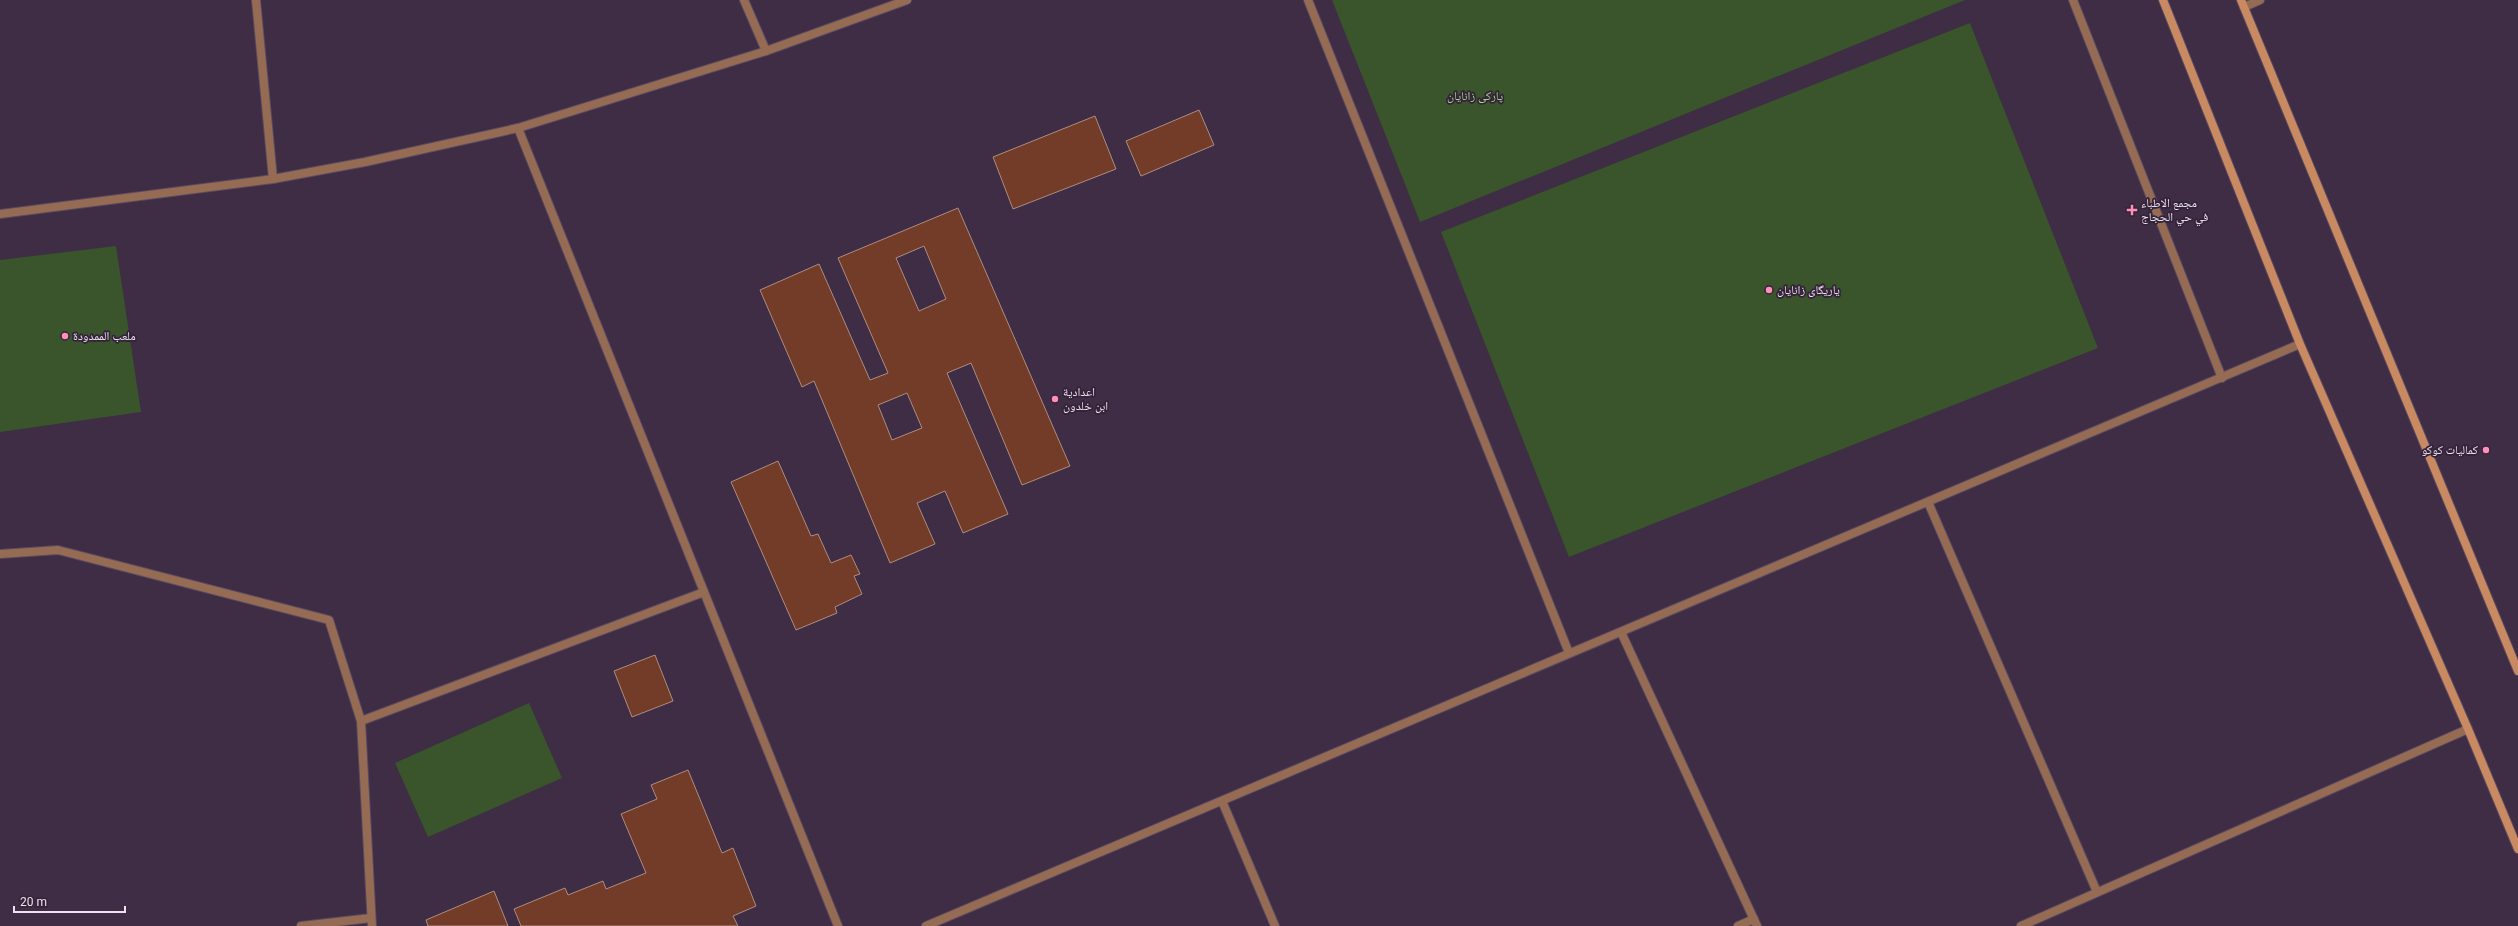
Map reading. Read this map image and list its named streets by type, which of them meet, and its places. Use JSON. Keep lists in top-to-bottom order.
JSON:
{
  "parks": ["پارکی زانایان"],
  "places": {
    "health": ["مجمع الاطباء في حي الحجاج"],
    "other": [
      "یاریگای زانایان",
      "ملعب الممدودة",
      "اعدادية ابن خلدون",
      "كماليات كوكو"
    ]
  },
  "scale_bar": "20 m"
}
